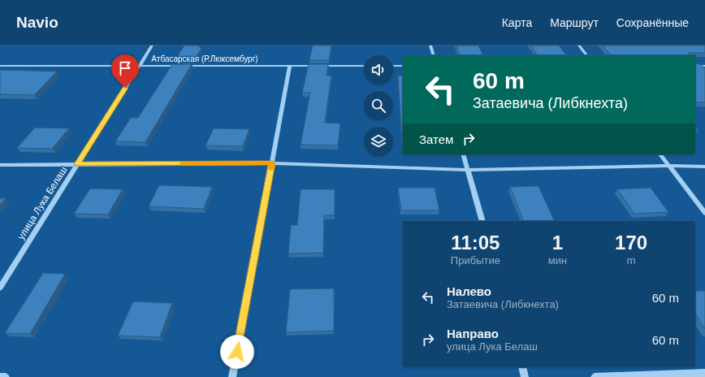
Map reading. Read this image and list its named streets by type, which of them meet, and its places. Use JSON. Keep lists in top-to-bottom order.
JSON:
{
  "streets": {
    "street": ["Атбасарская (Р.Люксембург)", "улица Лука Белаш"]
  },
  "crossings": [
    ["Атбасарская (Р.Люксембург)", "улица Лука Белаш"]
  ],
  "page": {
    "header": "Navio",
    "nav": ["Карта", "Маршрут", "Сохранённые"],
    "turn": ["60 m", "Затаевича (Либкнехта)"],
    "then": "Затем",
    "eta": [
      "11:05",
      "Прибытие",
      "1",
      "мин",
      "170",
      "m"
    ],
    "list": [
      {
        "name": "Налево",
        "note": "Затаевича (Либкнехта)",
        "value": "60 m"
      },
      {
        "name": "Направо",
        "note": "улица Лука Белаш",
        "value": "60 m"
      }
    ]
  }
}
